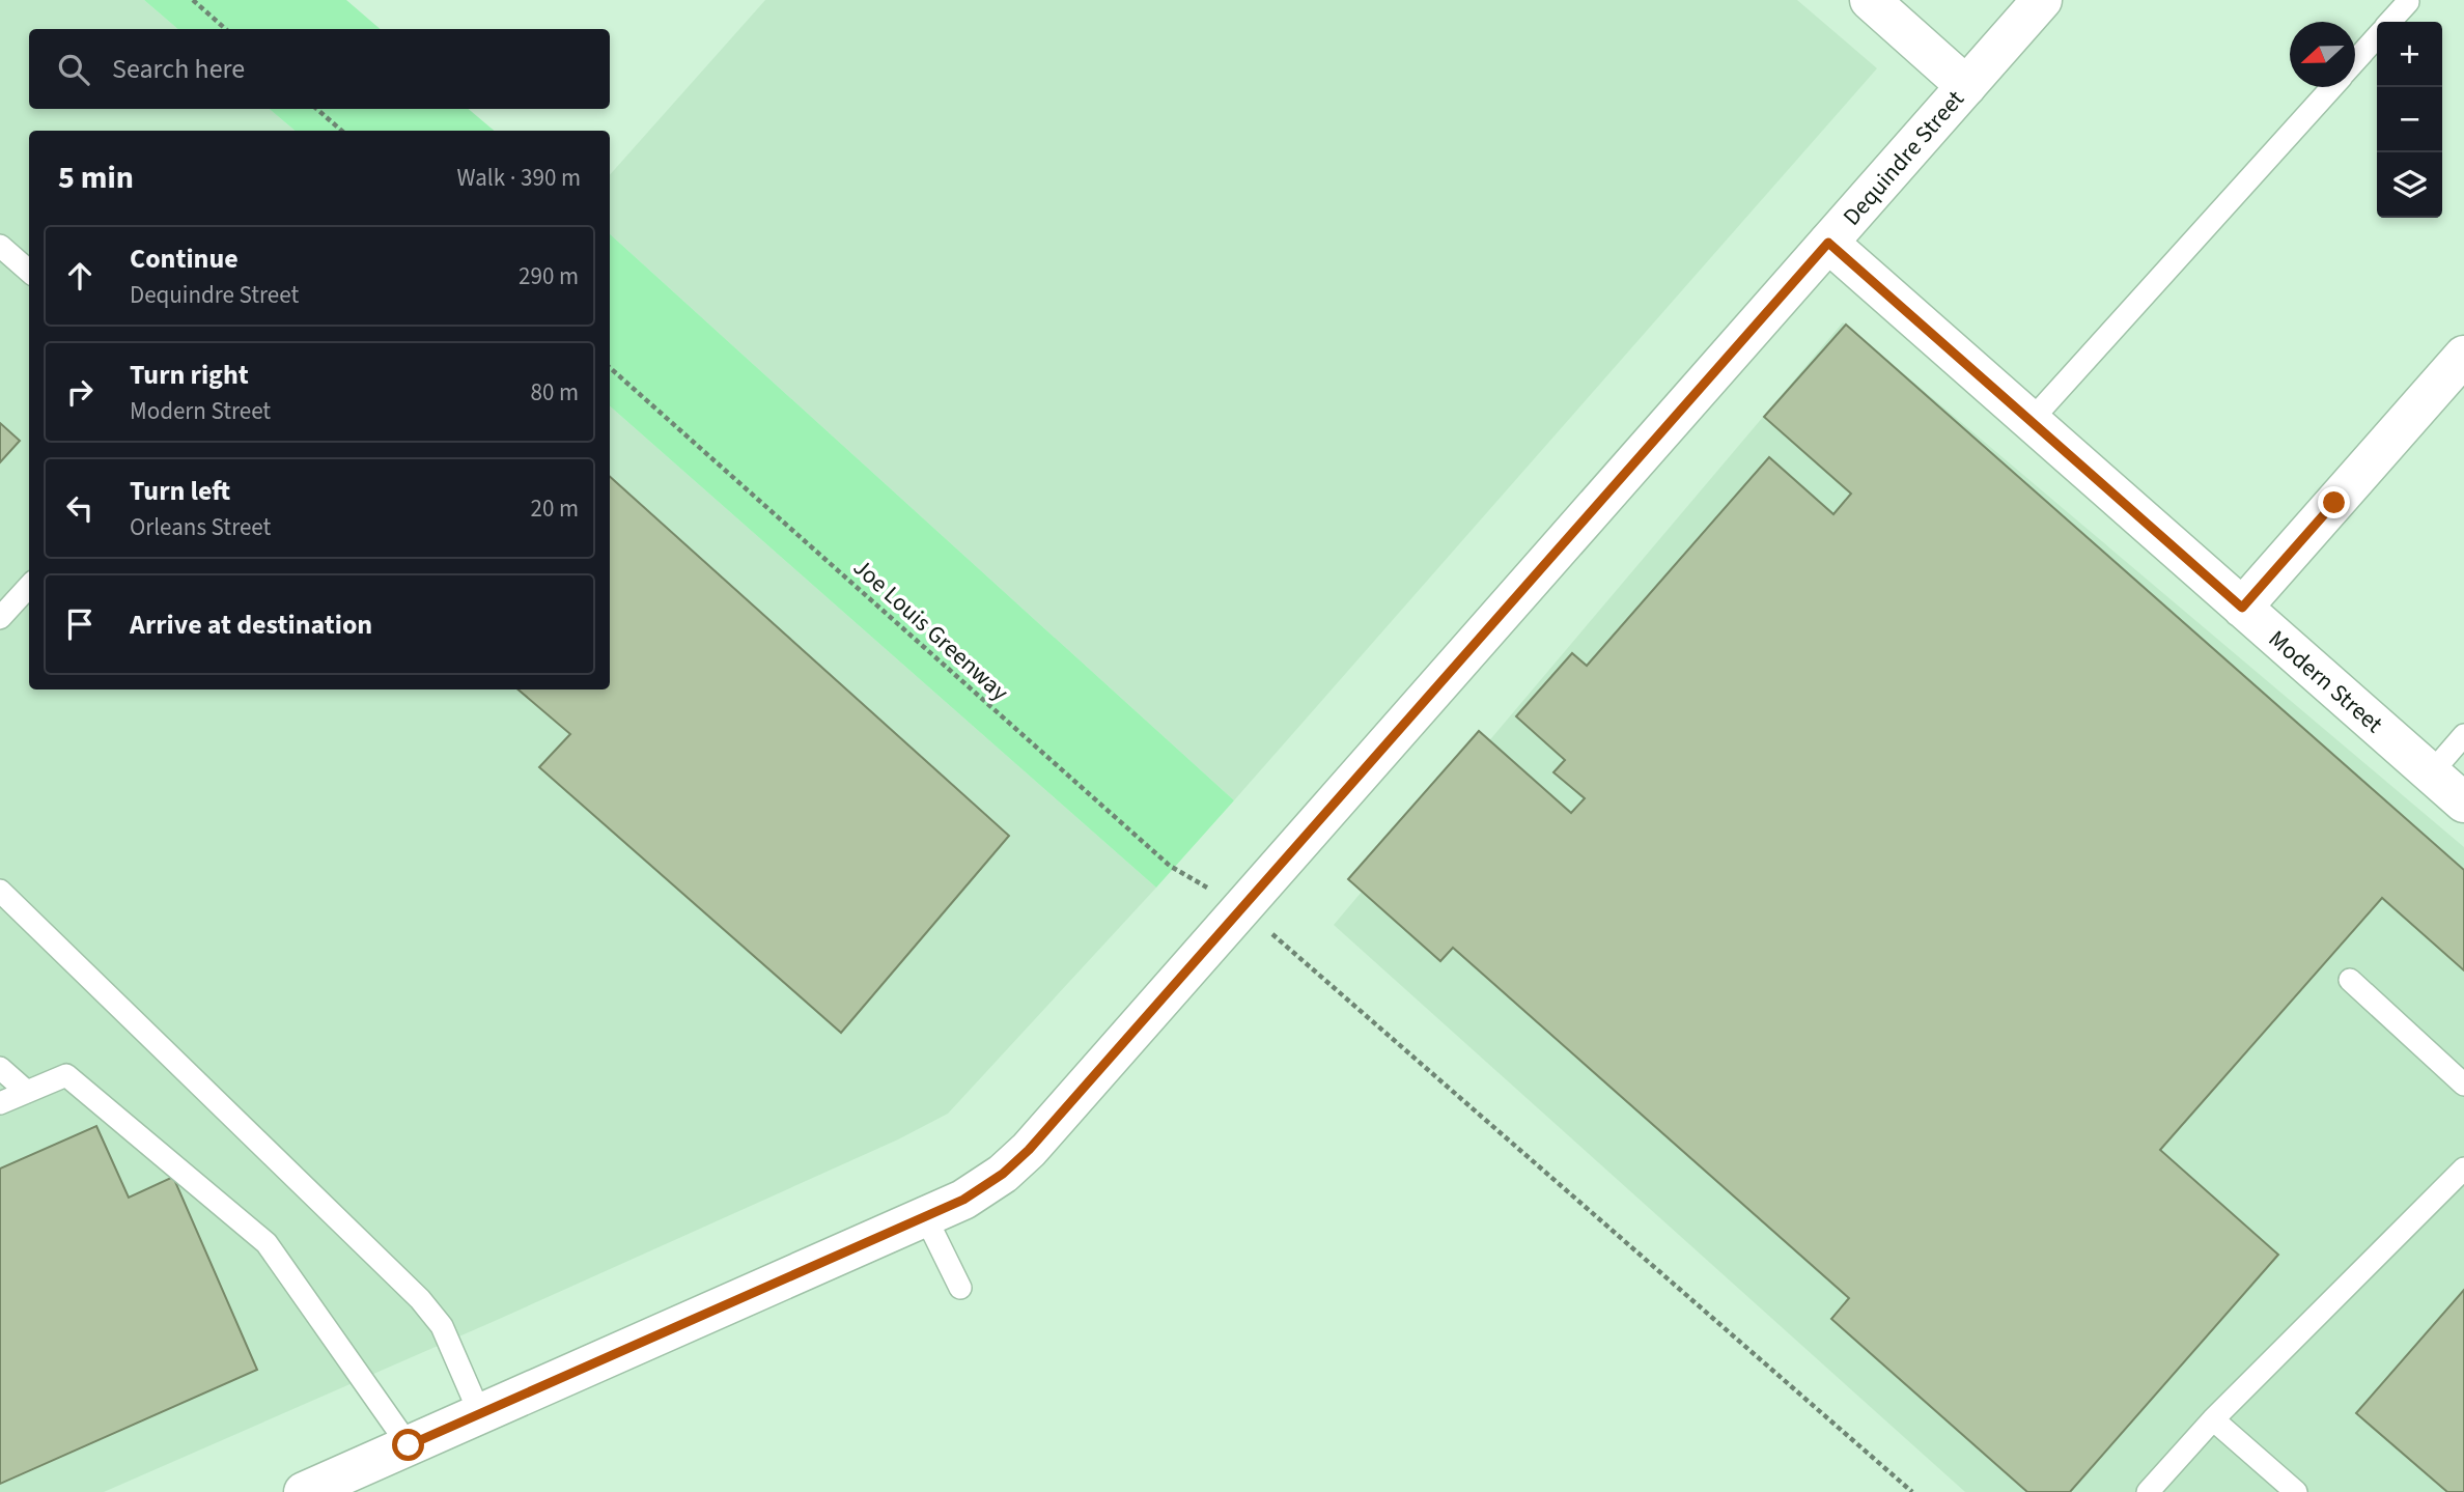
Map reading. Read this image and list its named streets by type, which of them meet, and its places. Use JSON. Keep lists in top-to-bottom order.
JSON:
{
  "streets": {
    "street": ["Dequindre Street", "Modern Street"],
    "path": ["Joe Louis Greenway"]
  },
  "crossings": [
    ["Dequindre Street", "Joe Louis Greenway"],
    ["Dequindre Street", "Modern Street"]
  ],
  "north": "left",
  "page": {
    "map_buttons": ["+", "−"],
    "search": "Search here",
    "heading": ["5 min", "Walk · 390 m"],
    "list": [
      ["Continue", "Dequindre Street", "290 m"],
      ["Turn right", "Modern Street", "80 m"],
      ["Turn left", "Orleans Street", "20 m"],
      "Arrive at destination"
    ]
  }
}
